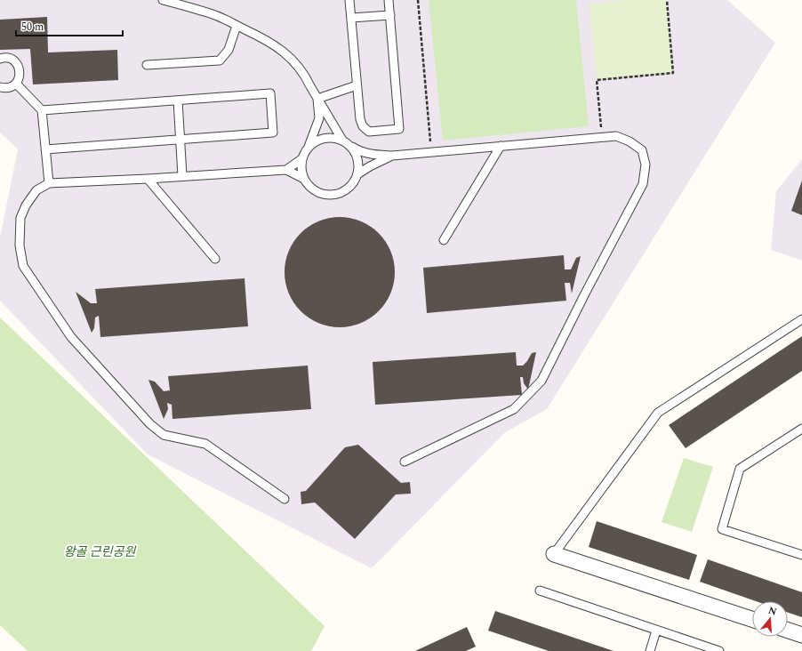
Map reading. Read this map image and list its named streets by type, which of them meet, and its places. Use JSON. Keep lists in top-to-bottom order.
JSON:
{
  "parks": ["왕골 근린공원"],
  "scale_bar": "50 m",
  "north": "top"
}
